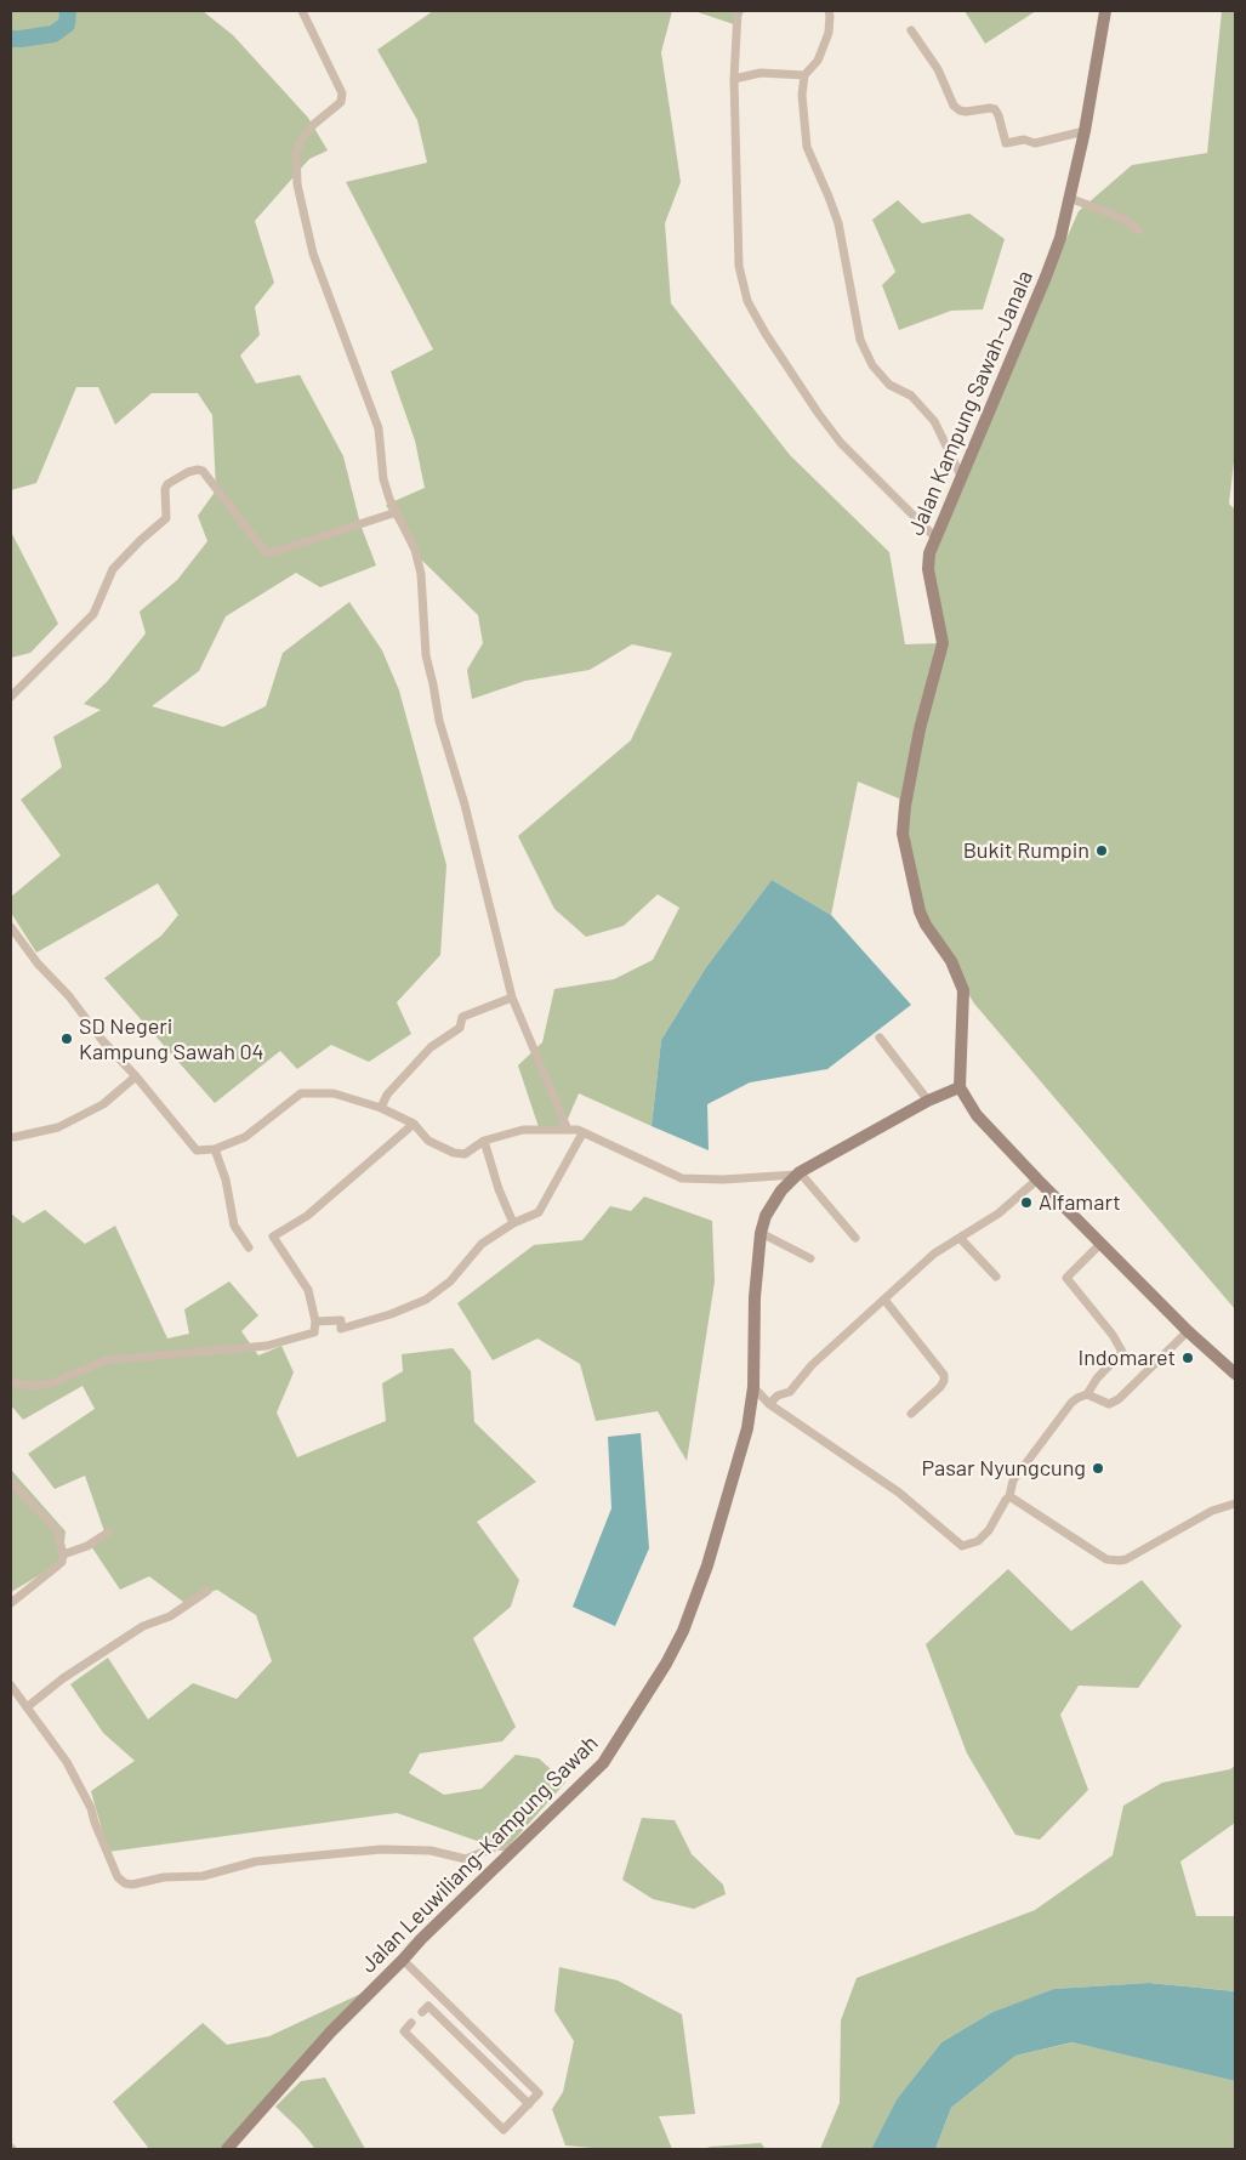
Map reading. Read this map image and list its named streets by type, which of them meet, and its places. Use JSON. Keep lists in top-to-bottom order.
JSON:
{
  "streets": {
    "main road": ["Jalan Kampung Sawah–Janala", "Jalan Leuwiliang–Kampung Sawah"]
  },
  "crossings": [
    ["Jalan Kampung Sawah–Janala", "Jalan Leuwiliang–Kampung Sawah"]
  ],
  "places": [
    "Bukit Rumpin",
    "SD Negeri Kampung Sawah 04",
    "Alfamart",
    "Indomaret",
    "Pasar Nyungcung"
  ]
}
